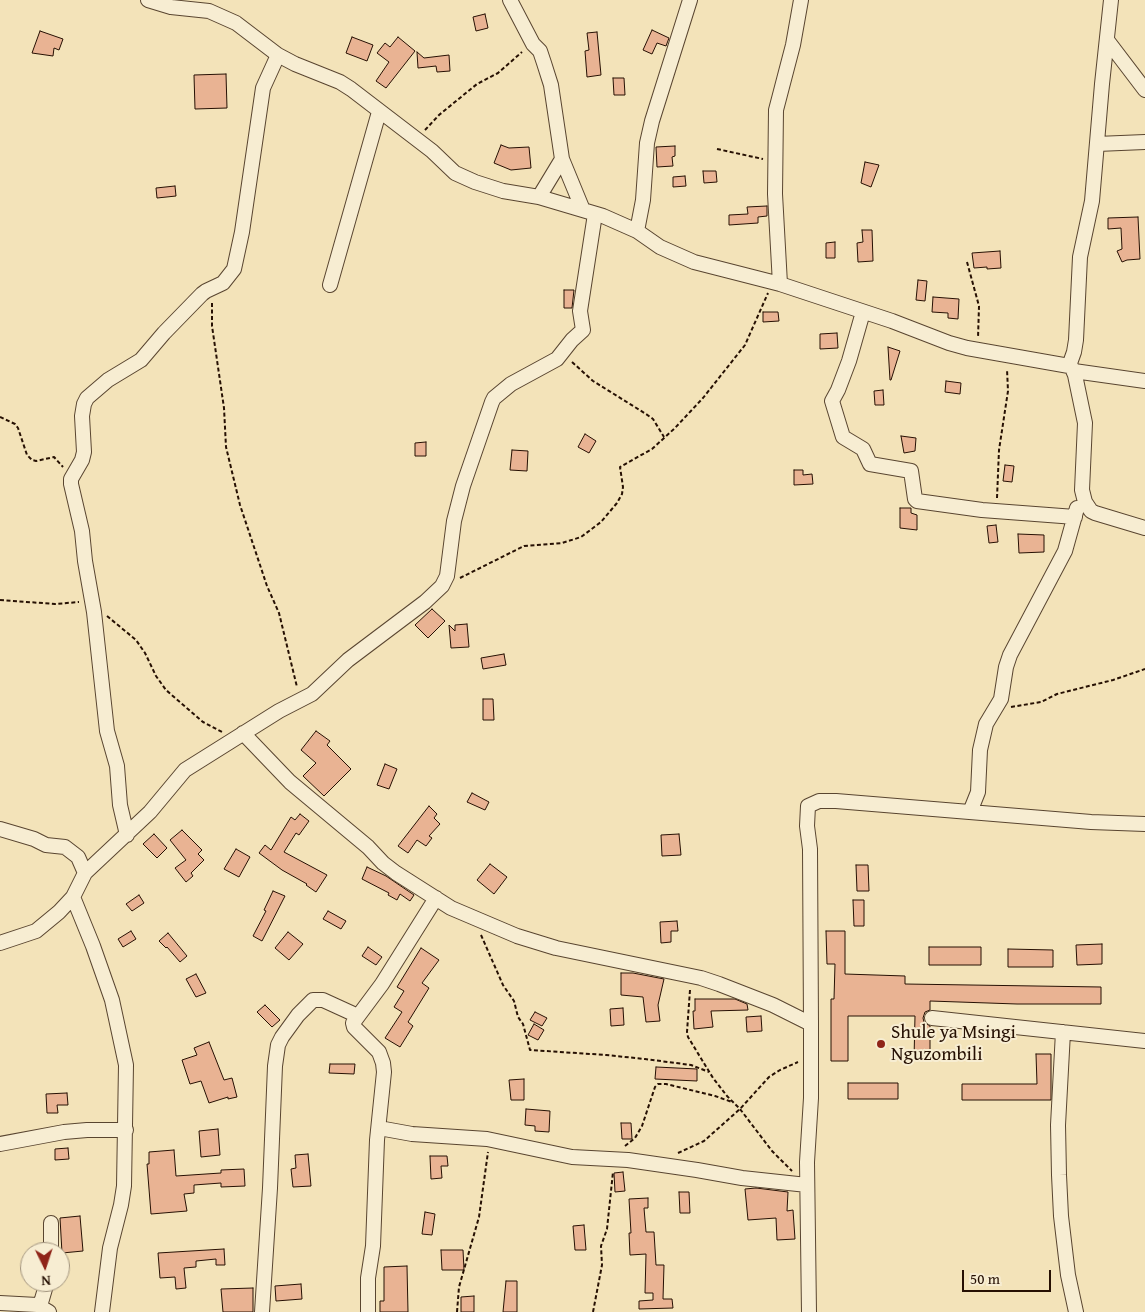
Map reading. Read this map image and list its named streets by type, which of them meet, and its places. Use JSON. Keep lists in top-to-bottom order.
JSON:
{
  "places": ["Shule ya Msingi Nguzombili"],
  "scale_bar": "50 m",
  "north": "bottom"
}
